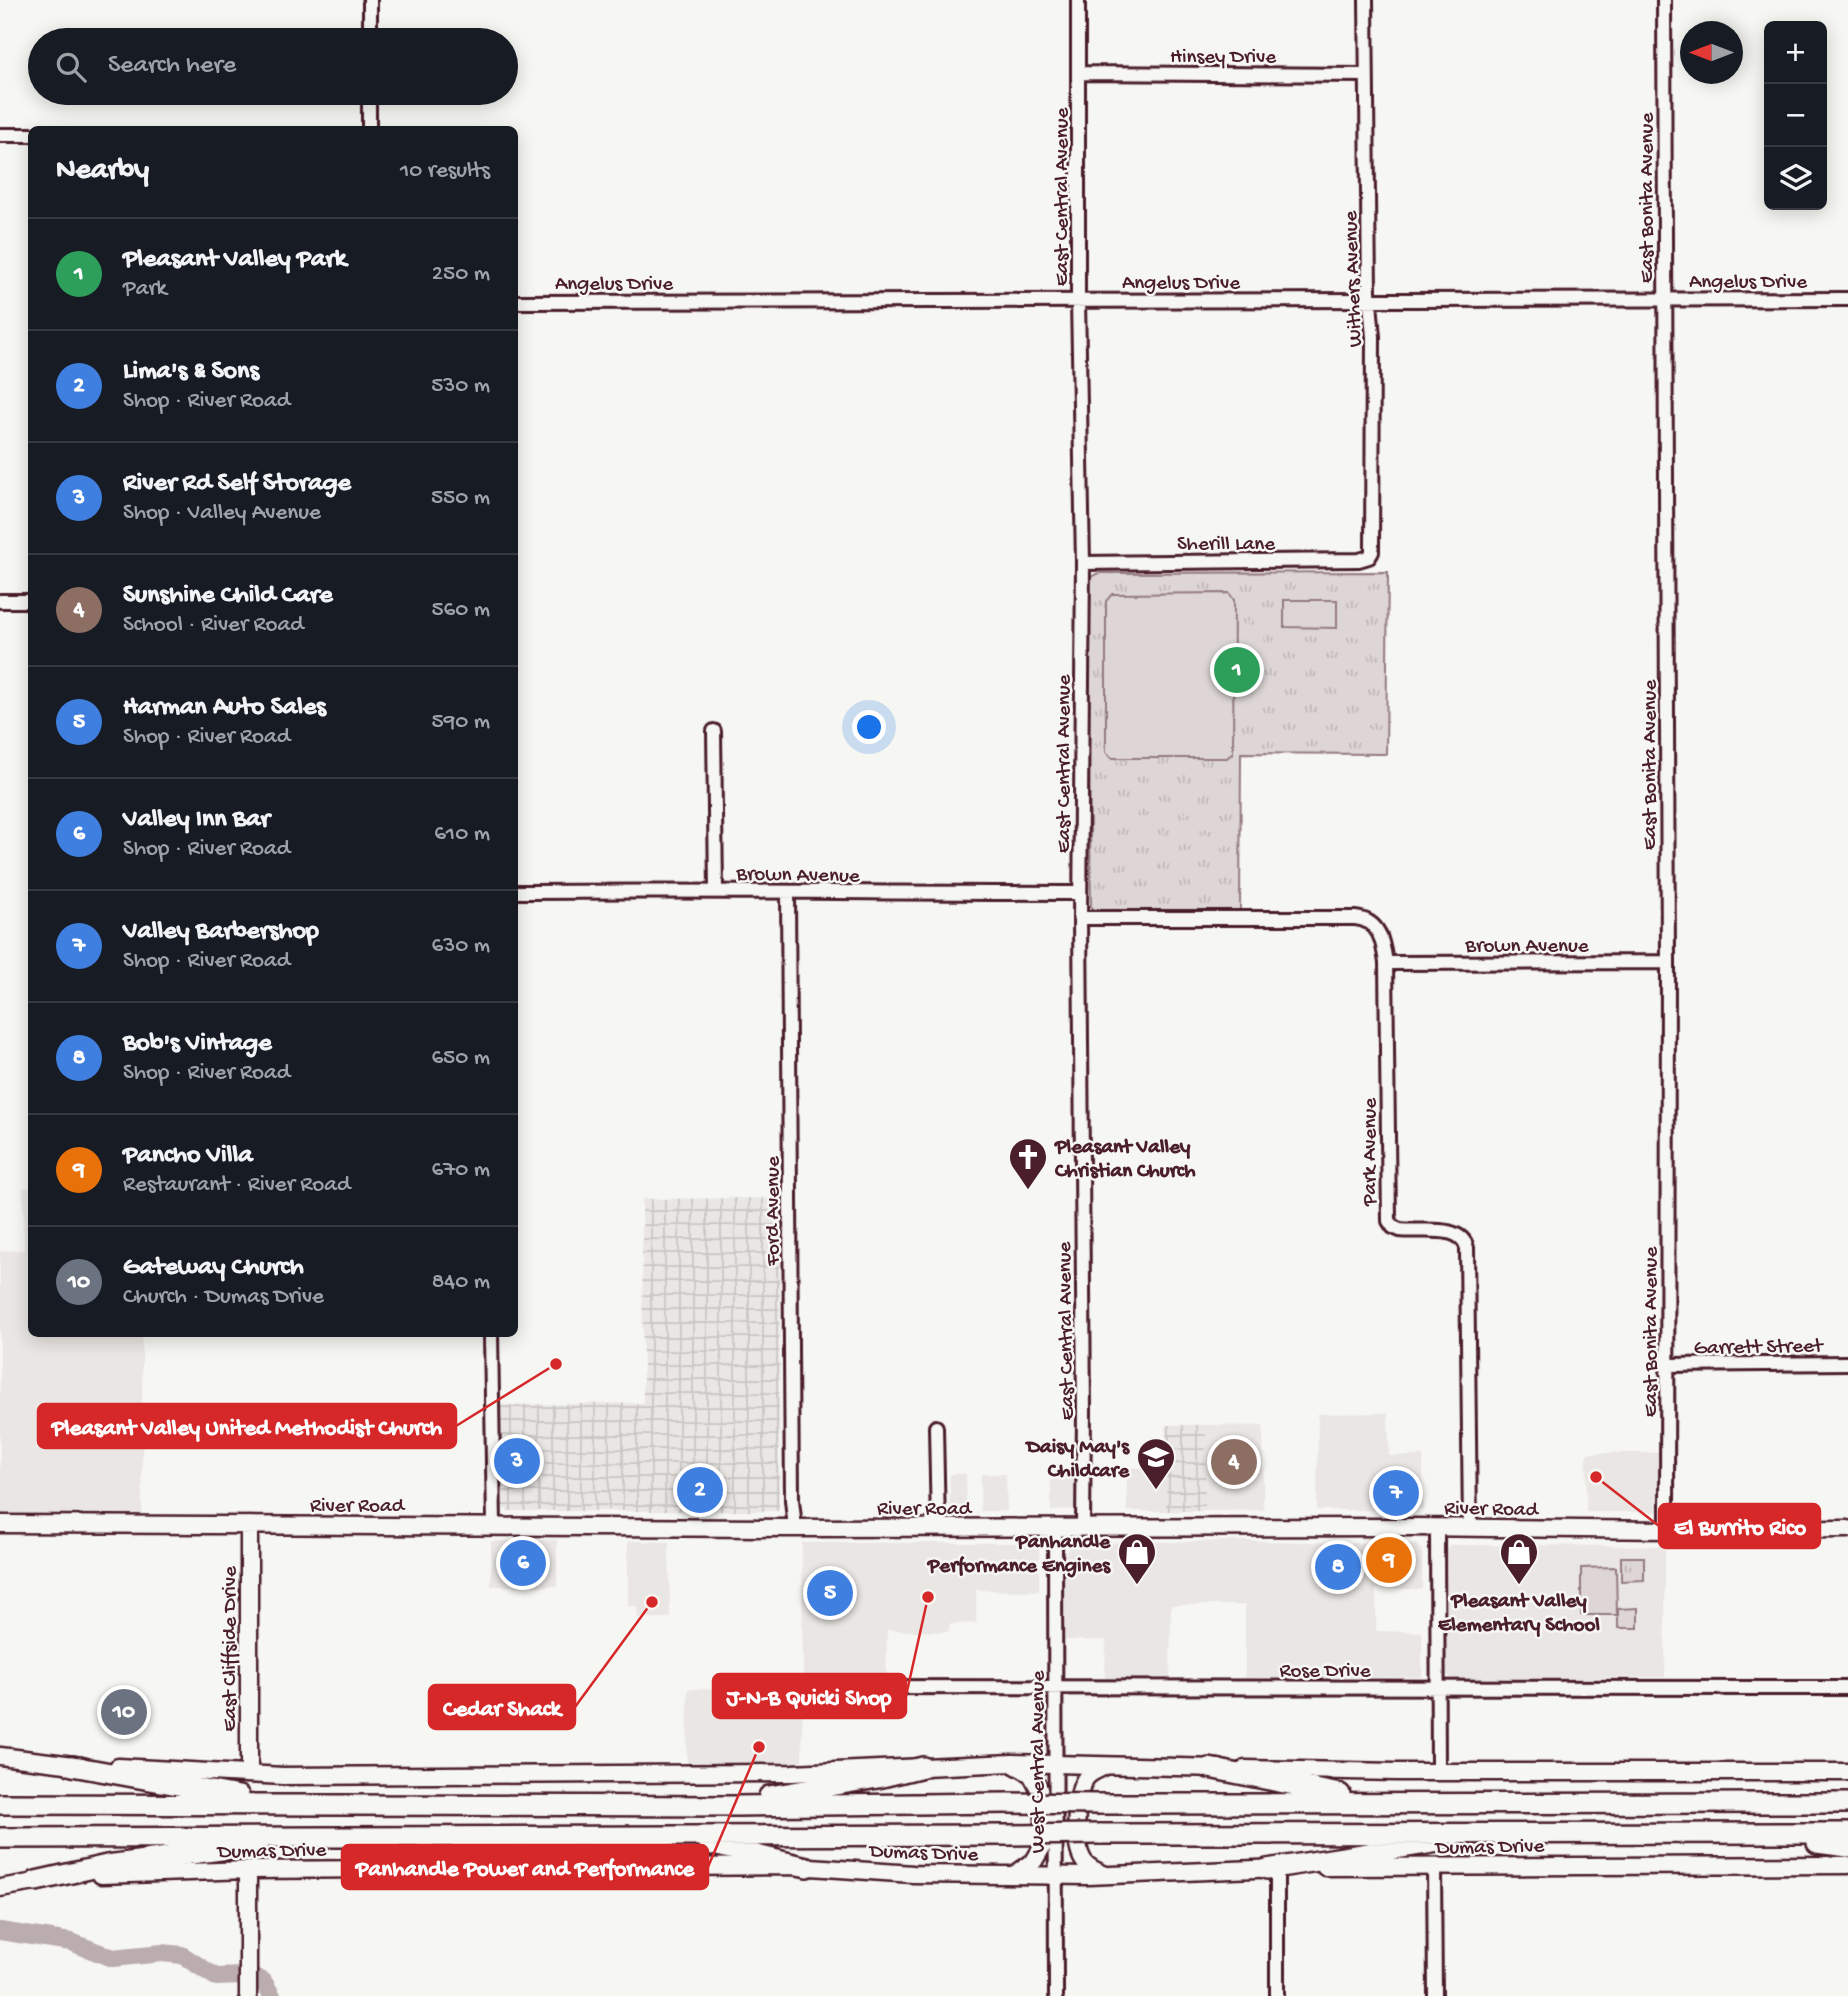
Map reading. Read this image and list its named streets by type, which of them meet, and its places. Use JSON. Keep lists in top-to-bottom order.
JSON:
{
  "streets": {
    "main road": ["River Road", "East Cliffside Drive", "Dumas Drive"],
    "street": [
      "Hinsey Drive",
      "East Central Avenue",
      "East Bonita Avenue",
      "Withers Avenue",
      "Angelus Drive",
      "Sherill Lane",
      "Brown Avenue",
      "Park Avenue",
      "Ford Avenue",
      "Garrett Street",
      "Rose Drive",
      "West Central Avenue"
    ]
  },
  "crossings": [
    ["Hinsey Drive", "East Central Avenue"],
    ["Hinsey Drive", "Withers Avenue"],
    ["East Central Avenue", "Angelus Drive"],
    ["East Central Avenue", "Sherill Lane"],
    ["East Central Avenue", "Brown Avenue"],
    ["East Central Avenue", "Park Avenue"],
    ["East Central Avenue", "River Road"],
    ["East Bonita Avenue", "Angelus Drive"],
    ["East Bonita Avenue", "Brown Avenue"],
    ["East Bonita Avenue", "Garrett Street"],
    ["East Bonita Avenue", "River Road"],
    ["Withers Avenue", "Angelus Drive"],
    ["Withers Avenue", "Sherill Lane"],
    ["Brown Avenue", "Park Avenue"],
    ["Brown Avenue", "Ford Avenue"],
    ["Park Avenue", "River Road"],
    ["Ford Avenue", "River Road"],
    ["River Road", "East Cliffside Drive"],
    ["River Road", "West Central Avenue"],
    ["Rose Drive", "West Central Avenue"],
    ["West Central Avenue", "Dumas Drive"]
  ],
  "places": {
    "church": ["Pleasant Valley Christian Church"],
    "other": [
      "Pleasant Valley United Methodist Church",
      "El Burrito Rico",
      "J-N-B Quicki Shop",
      "Cedar Shack",
      "Panhandle Power and Performance"
    ],
    "school or university": ["Daisy May's Childcare"],
    "shop": ["Panhandle Performance Engines", "Pleasant Valley Elementary School"]
  },
  "north": "left",
  "page": {
    "map_buttons": ["+", "−"],
    "search": "Search here",
    "heading": ["Nearby", "10 results"],
    "list": [
      {
        "mark": "1",
        "name": "Pleasant Valley Park",
        "note": "Park",
        "value": "250 m"
      },
      {
        "mark": "2",
        "name": "Lima's & Sons",
        "note": "Shop · River Road",
        "value": "530 m"
      },
      {
        "mark": "3",
        "name": "River Rd Self Storage",
        "note": "Shop · Valley Avenue",
        "value": "550 m"
      },
      {
        "mark": "4",
        "name": "Sunshine Child Care",
        "note": "School · River Road",
        "value": "560 m"
      },
      {
        "mark": "5",
        "name": "Harman Auto Sales",
        "note": "Shop · River Road",
        "value": "590 m"
      },
      {
        "mark": "6",
        "name": "Valley Inn Bar",
        "note": "Shop · River Road",
        "value": "610 m"
      },
      {
        "mark": "7",
        "name": "Valley Barbershop",
        "note": "Shop · River Road",
        "value": "630 m"
      },
      {
        "mark": "8",
        "name": "Bob's Vintage",
        "note": "Shop · River Road",
        "value": "650 m"
      },
      {
        "mark": "9",
        "name": "Pancho Villa",
        "note": "Restaurant · River Road",
        "value": "670 m"
      },
      {
        "mark": "10",
        "name": "Gateway Church",
        "note": "Church · Dumas Drive",
        "value": "840 m"
      }
    ],
    "pins": [
      "1",
      "3",
      "4",
      "2",
      "7",
      "9",
      "6",
      "8",
      "5",
      "10"
    ]
  }
}
